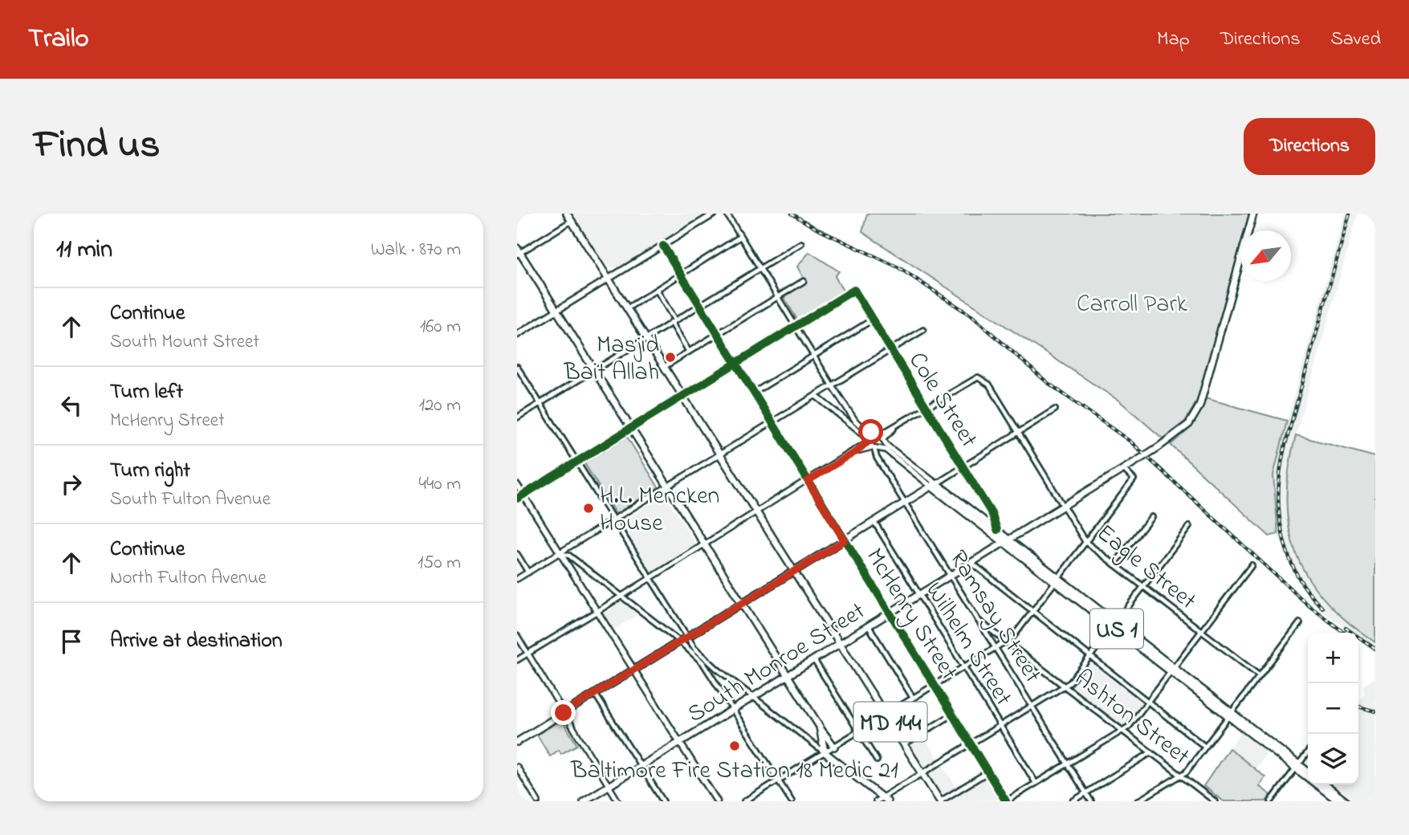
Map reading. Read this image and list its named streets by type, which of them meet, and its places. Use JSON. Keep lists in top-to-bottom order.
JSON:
{
  "streets": {
    "main road": ["US 1", "South Monroe Street", "MD 144"],
    "street": [
      "Cole Street",
      "Eagle Street",
      "McHenry Street",
      "Ramsay Street",
      "Wilhelm Street",
      "Ashton Street"
    ]
  },
  "crossings": [
    ["Cole Street", "Eagle Street"],
    ["Cole Street", "US 1"],
    ["Eagle Street", "South Monroe Street"],
    ["McHenry Street", "South Monroe Street"],
    ["Ramsay Street", "South Monroe Street"],
    ["Ramsay Street", "Ashton Street"],
    ["US 1", "South Monroe Street"],
    ["Wilhelm Street", "South Monroe Street"],
    ["South Monroe Street", "MD 144"]
  ],
  "parks": ["Carroll Park"],
  "places": ["Masjid Bait Allah", "H.L. Mencken House", "Baltimore Fire Station 18 Medic 21"],
  "north": "bottom left",
  "page": {
    "header": "Trailo",
    "nav": ["Map", "Directions", "Saved"],
    "title": "Find us",
    "buttons": "Directions",
    "heading": ["11 min", "Walk · 870 m"],
    "list": [
      ["Continue", "South Mount Street", "160 m"],
      ["Turn left", "McHenry Street", "120 m"],
      ["Turn right", "South Fulton Avenue", "440 m"],
      ["Continue", "North Fulton Avenue", "150 m"],
      "Arrive at destination"
    ],
    "map_buttons": ["+", "−"]
  }
}
